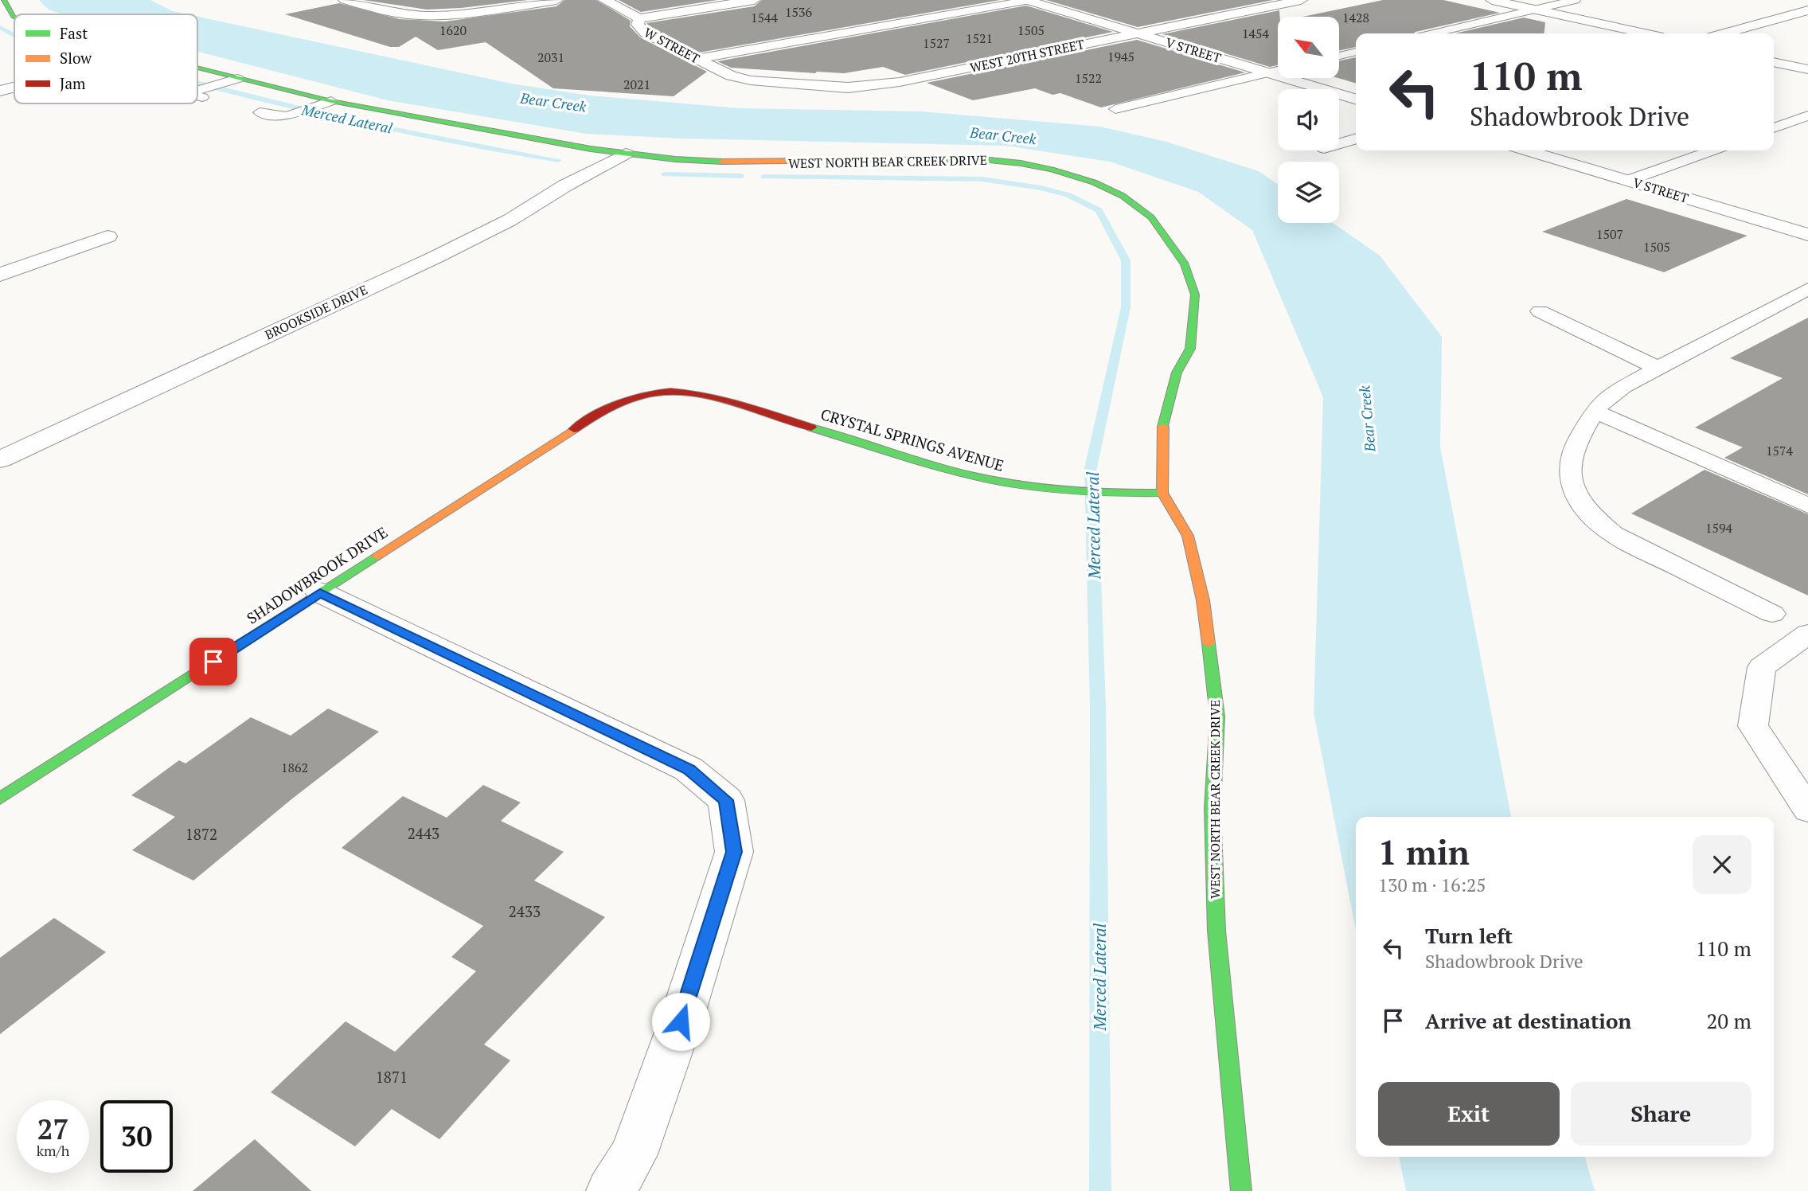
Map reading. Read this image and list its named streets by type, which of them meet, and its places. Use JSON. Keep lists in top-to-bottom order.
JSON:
{
  "streets": {
    "street": [
      "W STREET",
      "V STREET",
      "WEST 20TH STREET",
      "WEST NORTH BEAR CREEK DRIVE",
      "BROOKSIDE DRIVE",
      "CRYSTAL SPRINGS AVENUE",
      "SHADOWBROOK DRIVE"
    ]
  },
  "crossings": [
    ["W STREET", "WEST 20TH STREET"],
    ["V STREET", "WEST 20TH STREET"],
    ["WEST NORTH BEAR CREEK DRIVE", "BROOKSIDE DRIVE"],
    ["WEST NORTH BEAR CREEK DRIVE", "CRYSTAL SPRINGS AVENUE"],
    ["CRYSTAL SPRINGS AVENUE", "SHADOWBROOK DRIVE"]
  ],
  "water": ["Bear Creek", "Merced Lateral"],
  "house_numbers": [
    "1536",
    "1544",
    "1428",
    "1620",
    "1505",
    "1454",
    "1521",
    "1527",
    "1945",
    "2031",
    "1522",
    "2021",
    "1507",
    "1505",
    "1574",
    "1594",
    "1862",
    "2443",
    "1872",
    "2433",
    "1871"
  ],
  "legend": ["Fast", "Slow", "Jam"],
  "north": "top left",
  "page": {
    "turn": ["110 m", "Shadowbrook Drive"],
    "heading": ["1 min", "130 m · 16:25"],
    "list": [
      {
        "name": "Turn left",
        "note": "Shadowbrook Drive",
        "value": "110 m"
      },
      {
        "name": "Arrive at destination",
        "value": "20 m"
      }
    ],
    "buttons": ["Exit", "Share"],
    "speed": "27 km/h",
    "limit": "30"
  }
}
